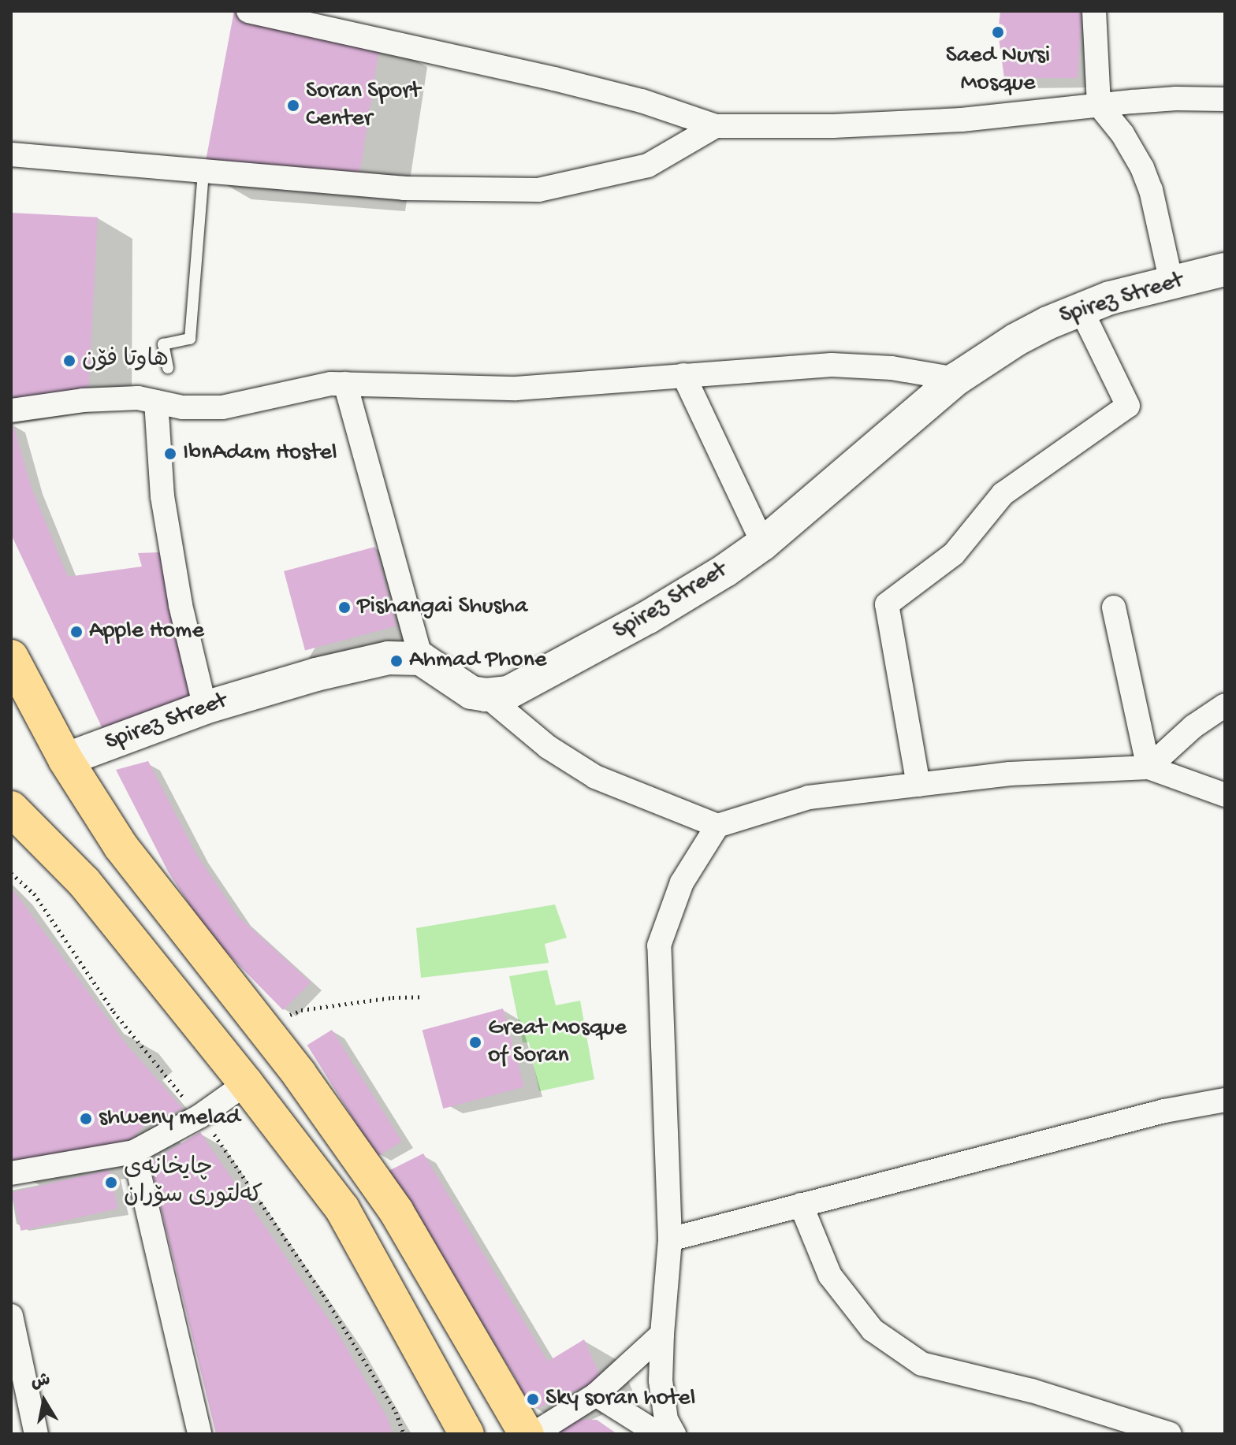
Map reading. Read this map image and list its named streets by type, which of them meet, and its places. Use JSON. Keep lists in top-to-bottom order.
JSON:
{
  "streets": {
    "main road": ["Spirez Street"]
  },
  "places": [
    "Saed Nursi Mosque",
    "Soran Sport Center",
    "هاوتا فۆن",
    "IbnAdam Hostel",
    "Pishangai Shusha",
    "Apple Home",
    "Ahmad Phone",
    "Great Mosque of Soran",
    "shweny melad",
    "چایخانەی کەلتوری سۆران",
    "Sky soran hotel"
  ],
  "north": "top"
}
